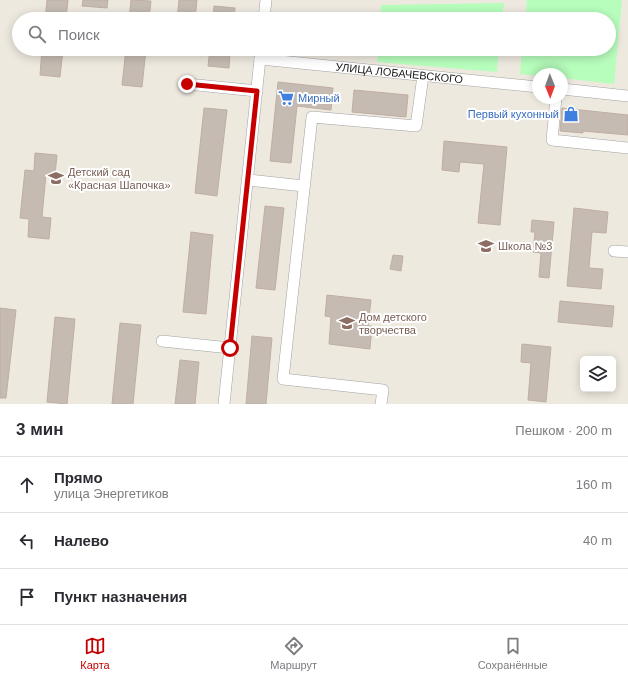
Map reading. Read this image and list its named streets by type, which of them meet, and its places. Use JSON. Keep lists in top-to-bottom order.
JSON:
{
  "streets": {
    "street": ["УЛИЦА ЛОБАЧЕВСКОГО"]
  },
  "places": {
    "supermarket": ["Мирный"],
    "shop": ["Первый кухонный"],
    "school or university": ["Детский сад «Красная Шапочка»", "Школа №3", "Дом детского творчества"]
  },
  "north": "bottom",
  "page": {
    "search": "Поиск",
    "heading": ["3 мин", "Пешком · 200 m"],
    "list": [
      ["Прямо", "улица Энергетиков", "160 m"],
      ["Налево", "40 m"],
      "Пункт назначения"
    ],
    "nav": ["Карта", "Маршрут", "Сохранённые"]
  }
}
